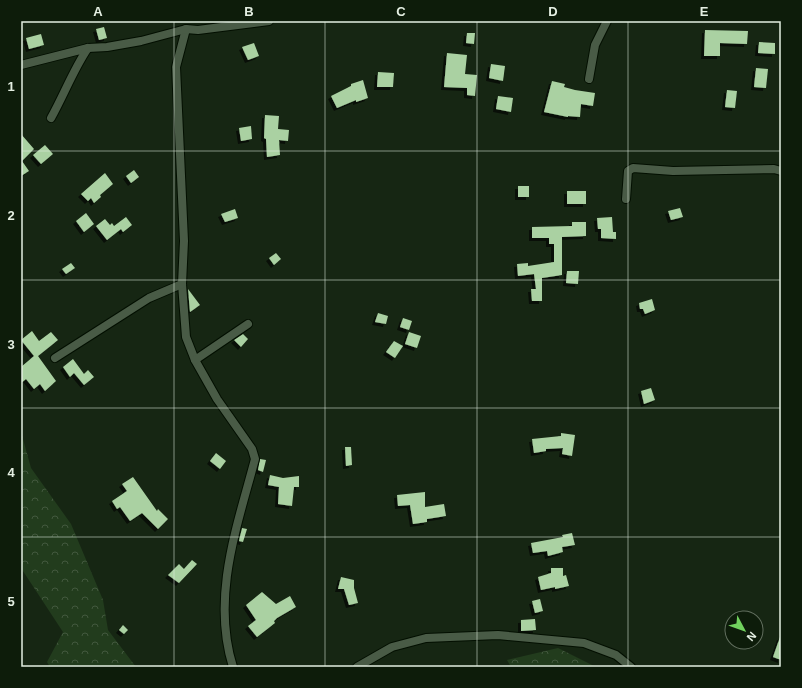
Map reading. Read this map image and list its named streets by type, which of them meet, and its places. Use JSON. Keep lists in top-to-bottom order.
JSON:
{
  "north": "bottom right",
  "grid": {
    "columns": [
      "A",
      "B",
      "C",
      "D",
      "E"
    ],
    "rows": [
      "1",
      "2",
      "3",
      "4",
      "5"
    ]
  }
}
